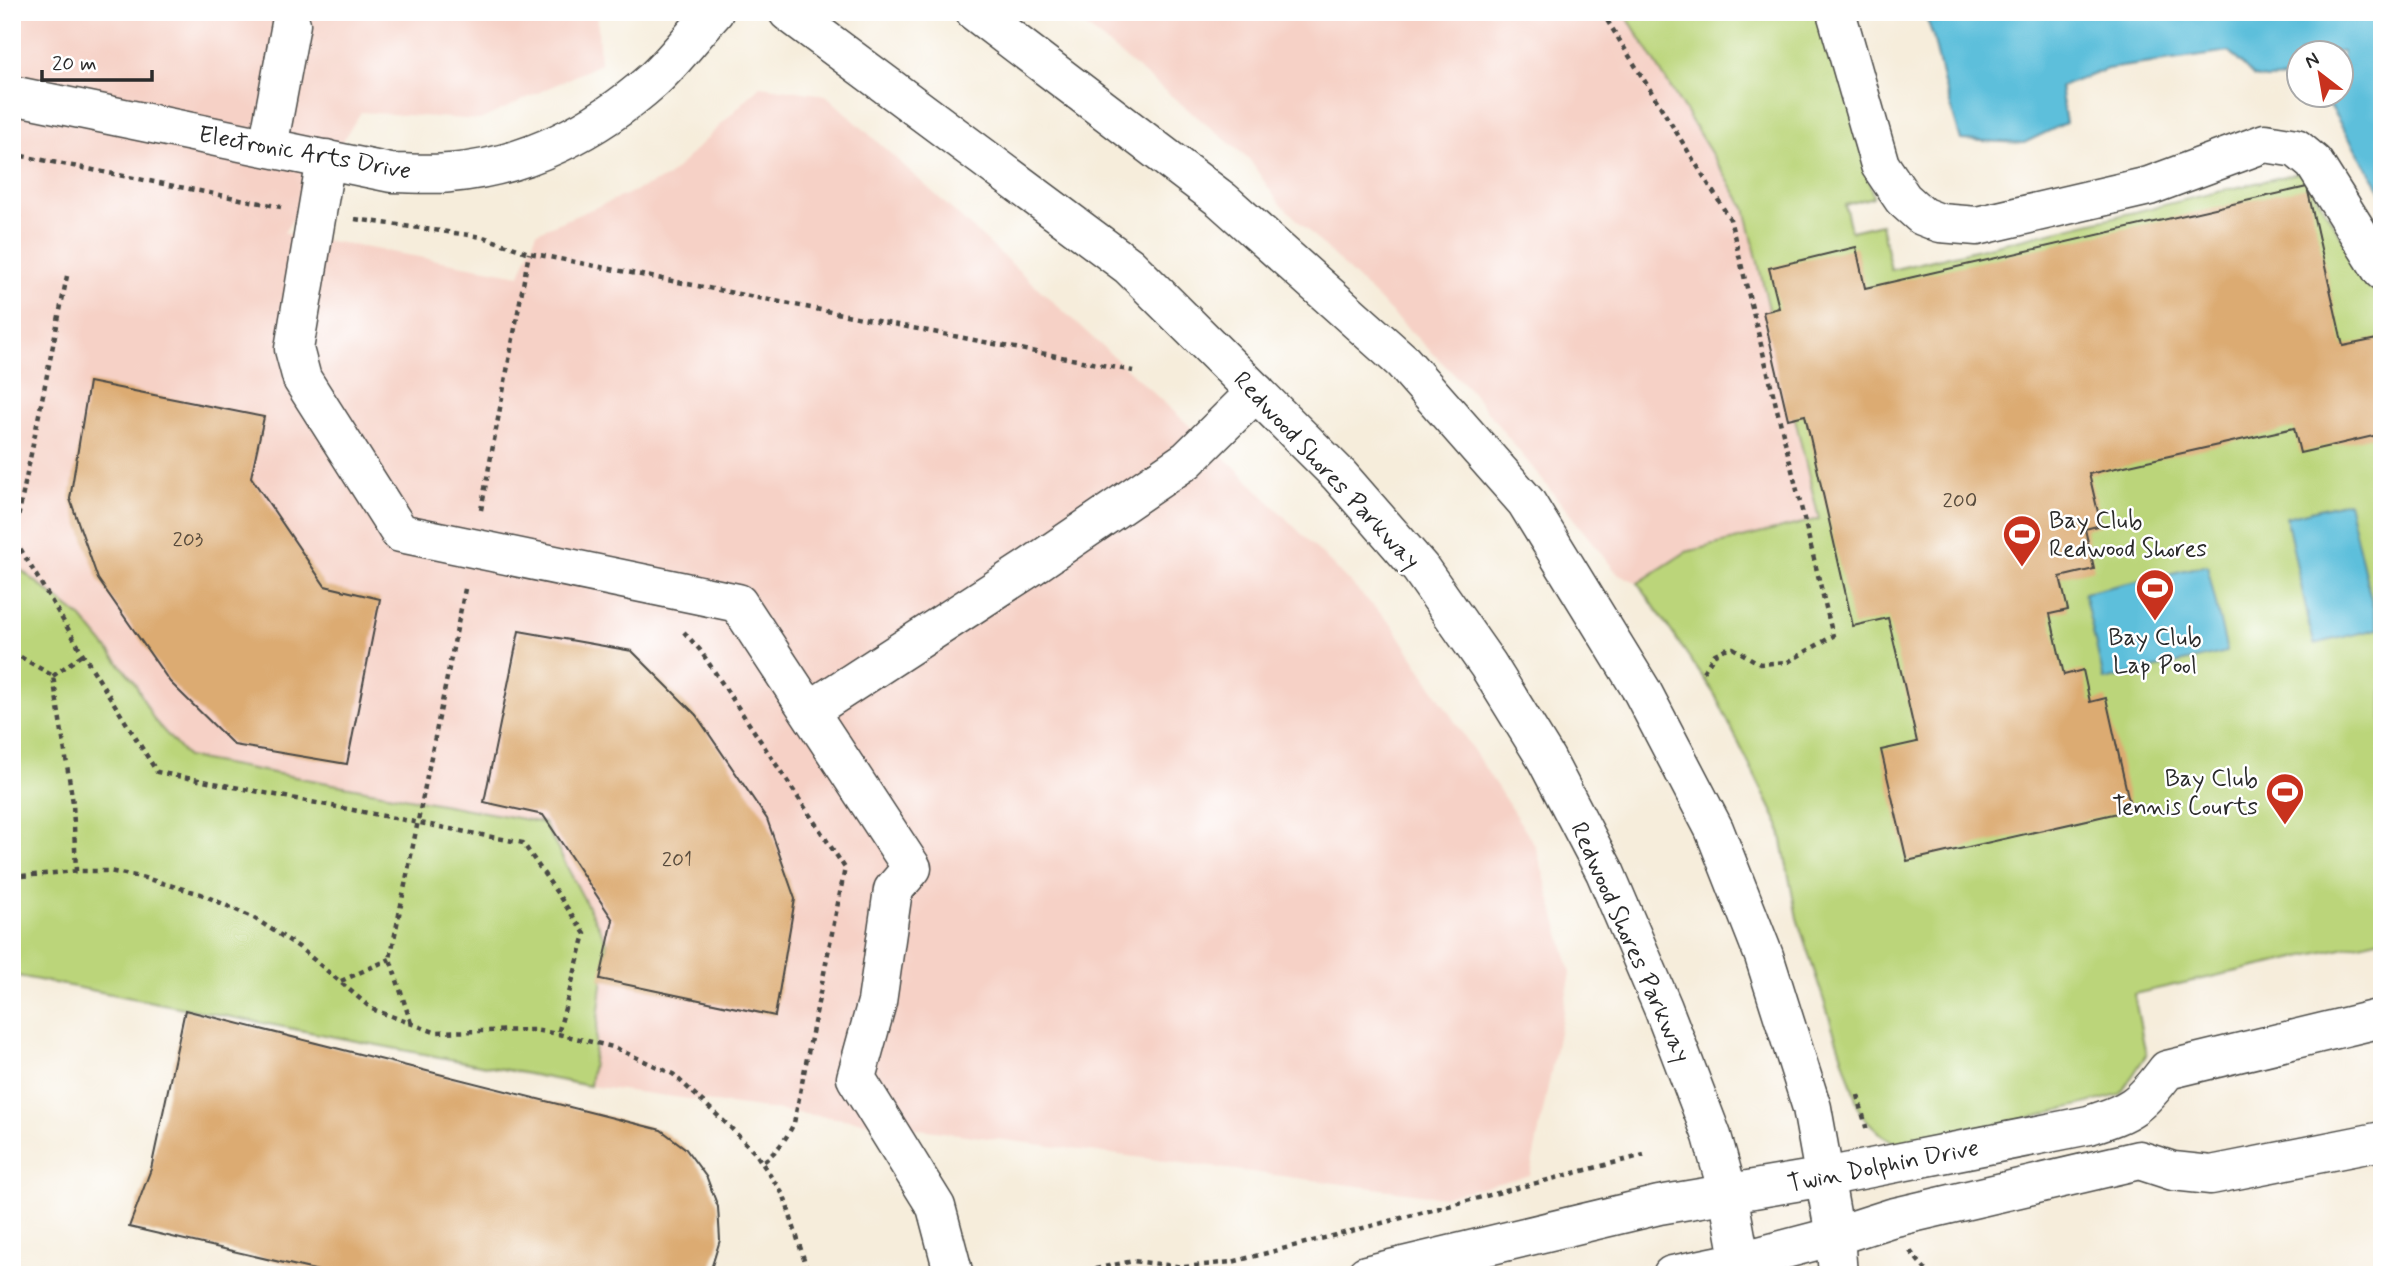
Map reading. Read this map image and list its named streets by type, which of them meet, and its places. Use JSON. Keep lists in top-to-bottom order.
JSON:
{
  "streets": {
    "main road": ["Electronic Arts Drive", "Redwood Shores Parkway", "Twin Dolphin Drive"]
  },
  "crossings": [
    ["Redwood Shores Parkway", "Twin Dolphin Drive"]
  ],
  "places": {
    "sports": ["Bay Club Redwood Shores", "Bay Club Lap Pool", "Bay Club Tennis Courts"]
  },
  "house_numbers": ["200", "203", "201"],
  "scale_bar": "20 m",
  "north": "top left"
}
